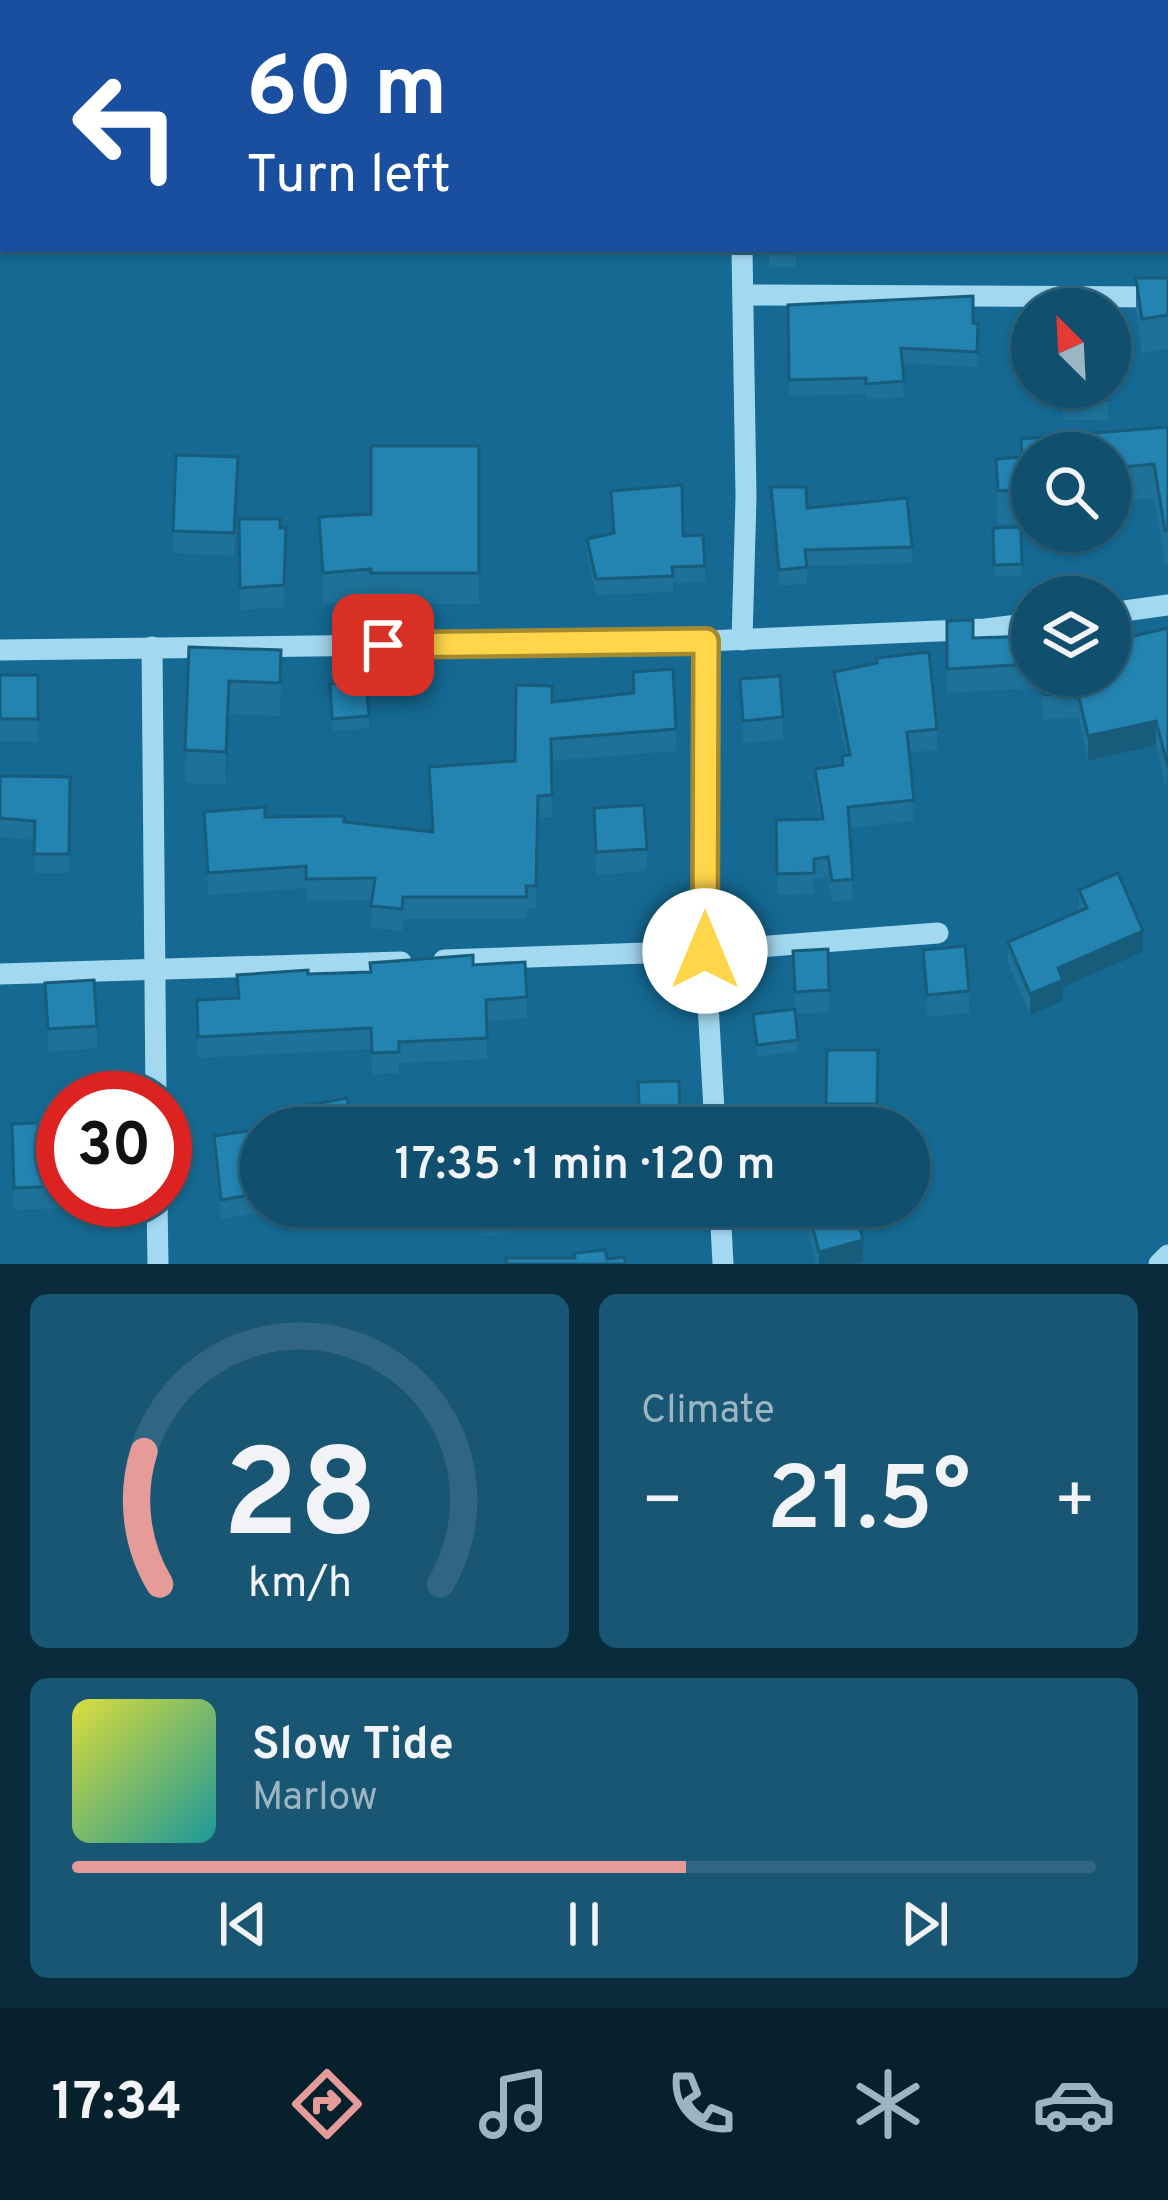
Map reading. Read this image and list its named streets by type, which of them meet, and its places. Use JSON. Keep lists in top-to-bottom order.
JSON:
{
  "north": "top left",
  "page": {
    "turn": ["60 m", "Turn left"],
    "limit": "30",
    "trip": "17:35 · 1 min · 120 m",
    "tile": "Climate",
    "heat": ["−", "21.5°", "+"],
    "song": ["Slow Tide", "Marlow"],
    "tabs": "17:34",
    "gauge": ["28", "km/h"]
  }
}
